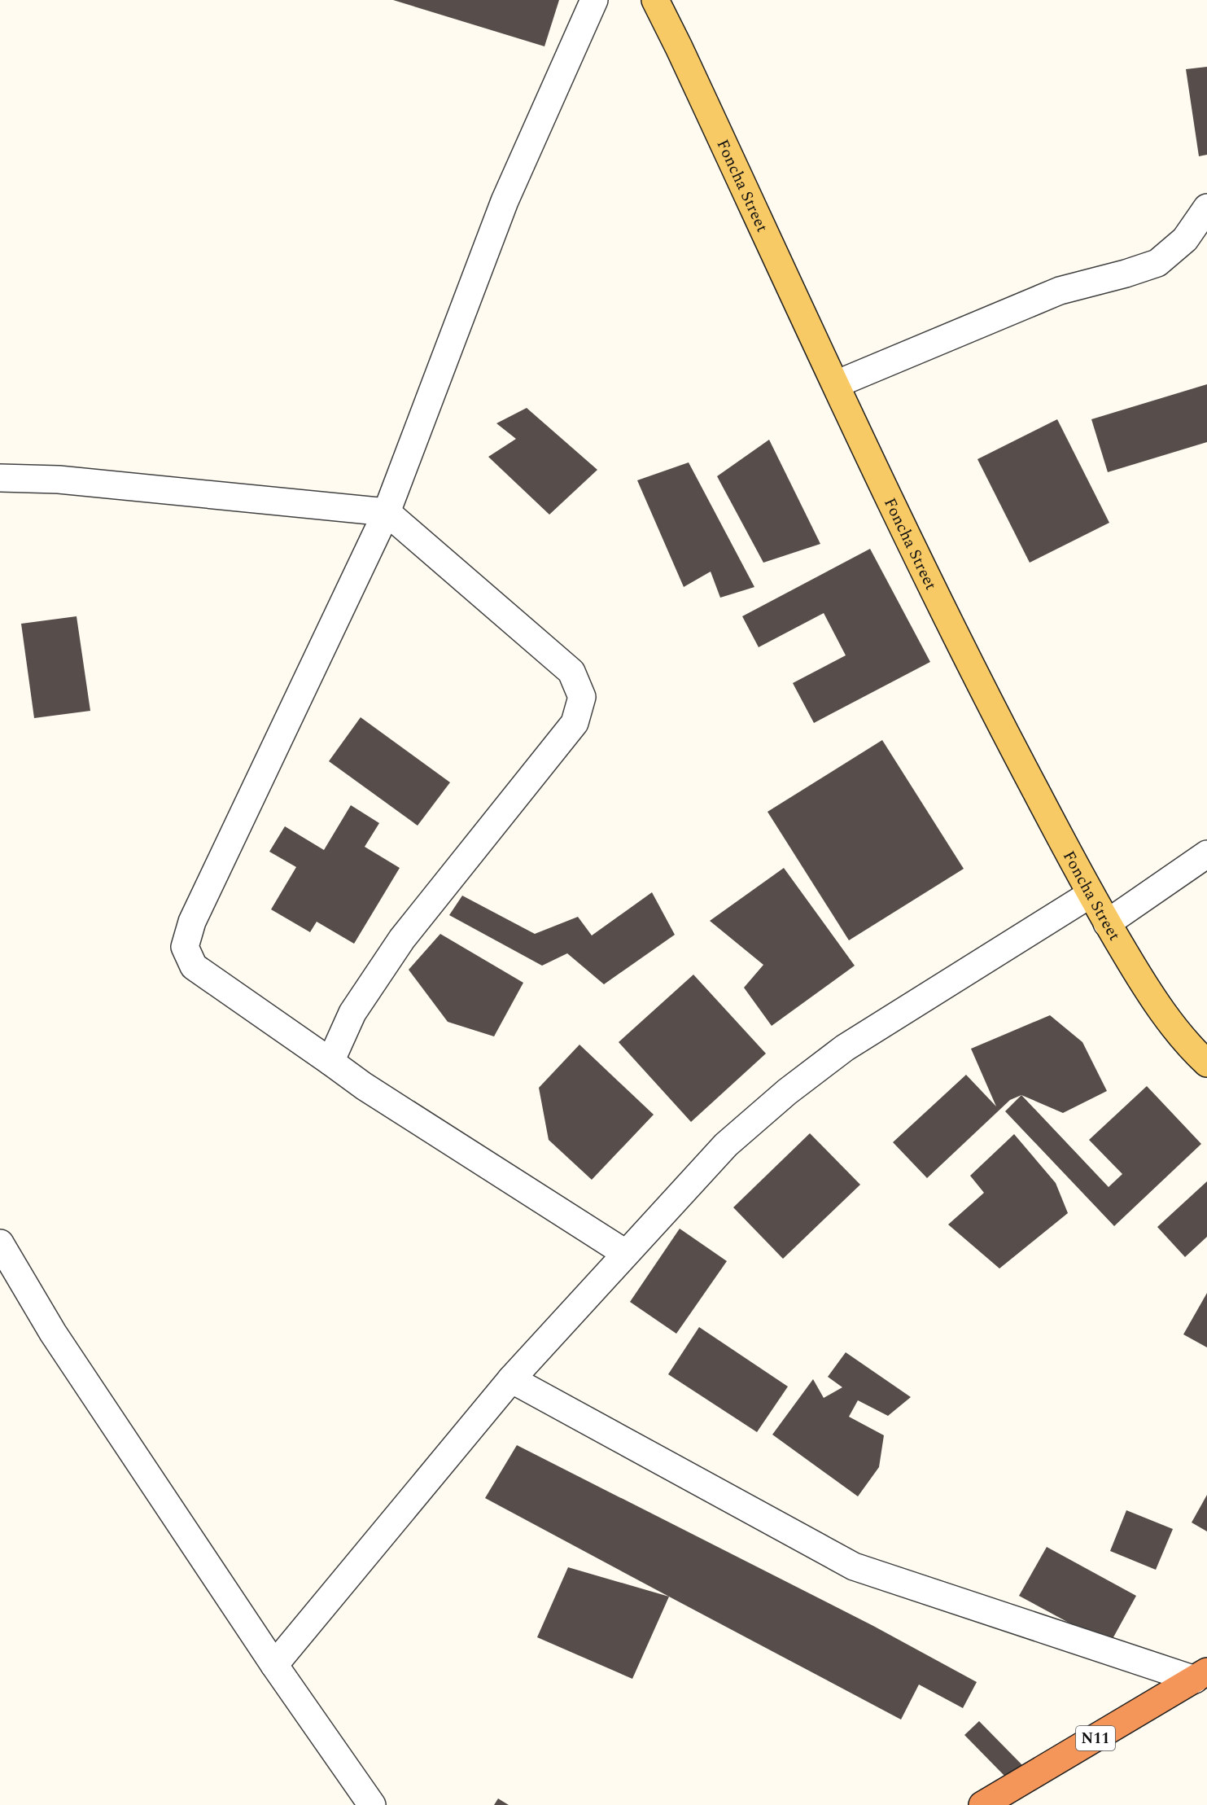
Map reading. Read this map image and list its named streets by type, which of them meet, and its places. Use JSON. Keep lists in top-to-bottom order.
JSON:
{
  "streets": {
    "highway": ["N11"],
    "main road": ["Foncha Street"]
  }
}
